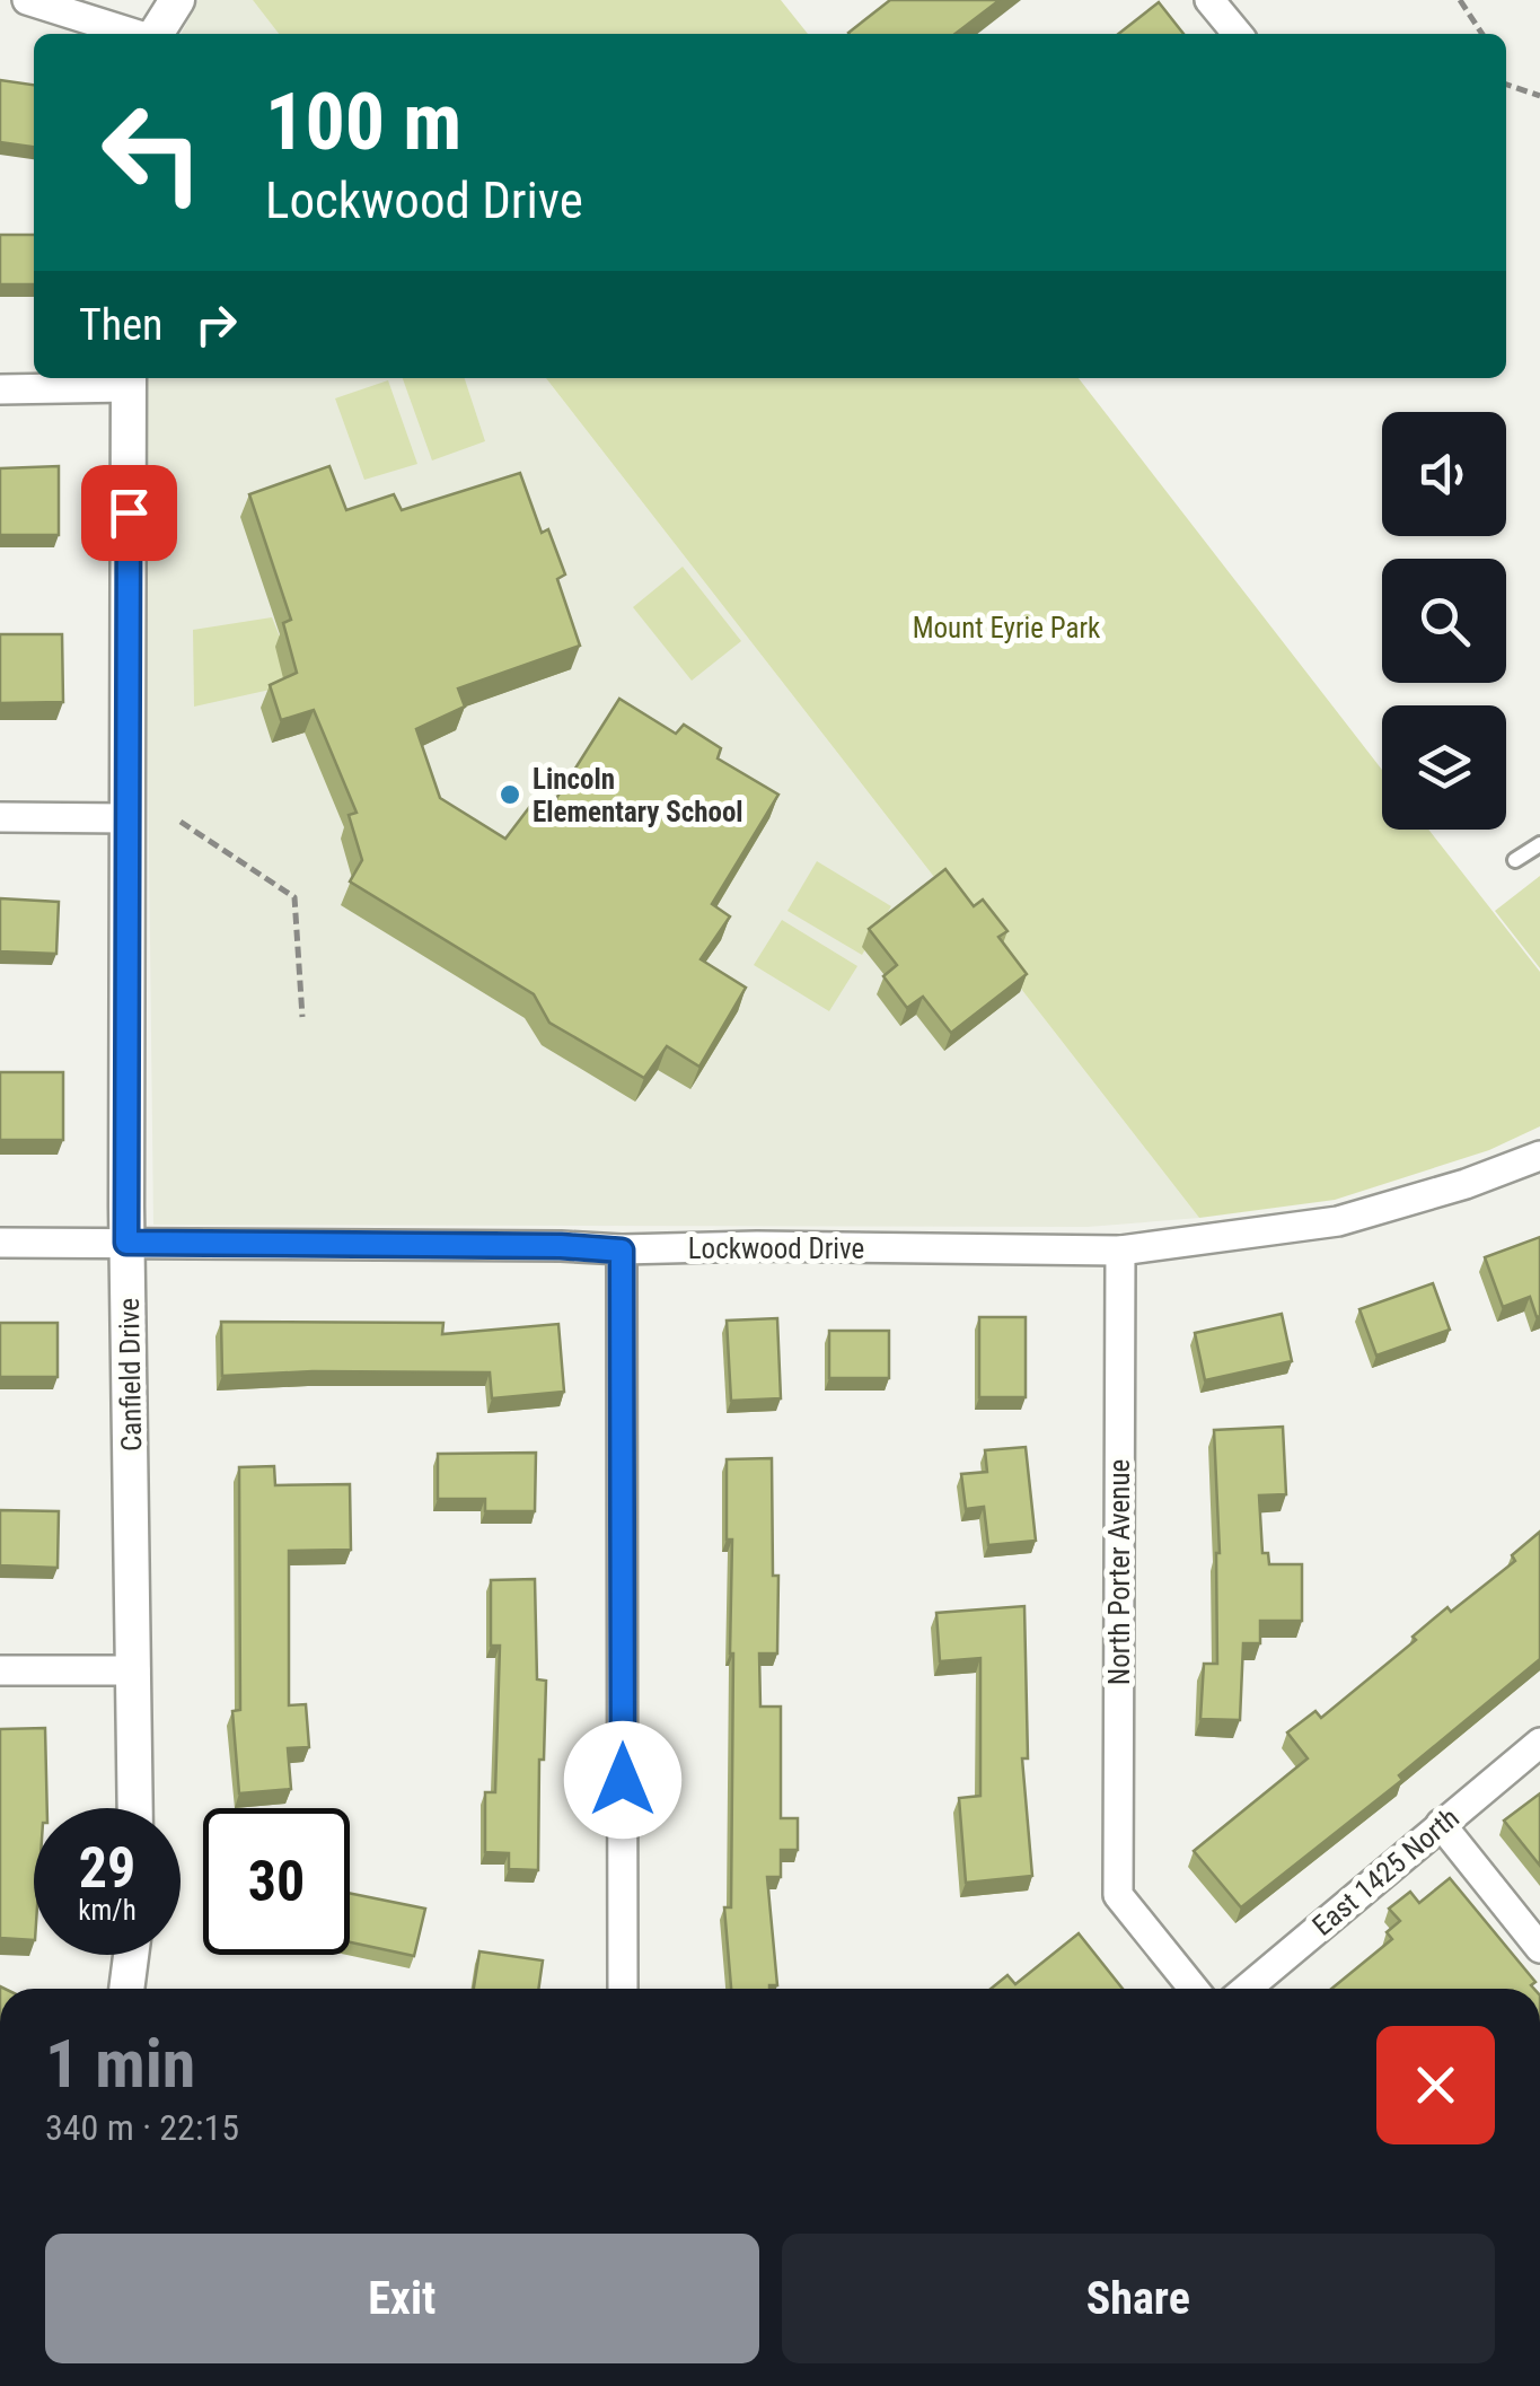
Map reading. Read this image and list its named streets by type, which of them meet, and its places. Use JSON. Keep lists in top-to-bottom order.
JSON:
{
  "streets": {
    "street": [
      "Lockwood Drive",
      "Canfield Drive",
      "North Porter Avenue",
      "East 1425 North"
    ]
  },
  "crossings": [
    ["Lockwood Drive", "Canfield Drive"],
    ["Lockwood Drive", "North Porter Avenue"]
  ],
  "parks": ["Mount Eyrie Park"],
  "places": ["Lincoln Elementary School"],
  "page": {
    "turn": ["100 m", "Lockwood Drive"],
    "then": "Then",
    "speed": "29 km/h",
    "limit": "30",
    "heading": ["1 min", "340 m · 22:15"],
    "buttons": ["Exit", "Share"]
  }
}
